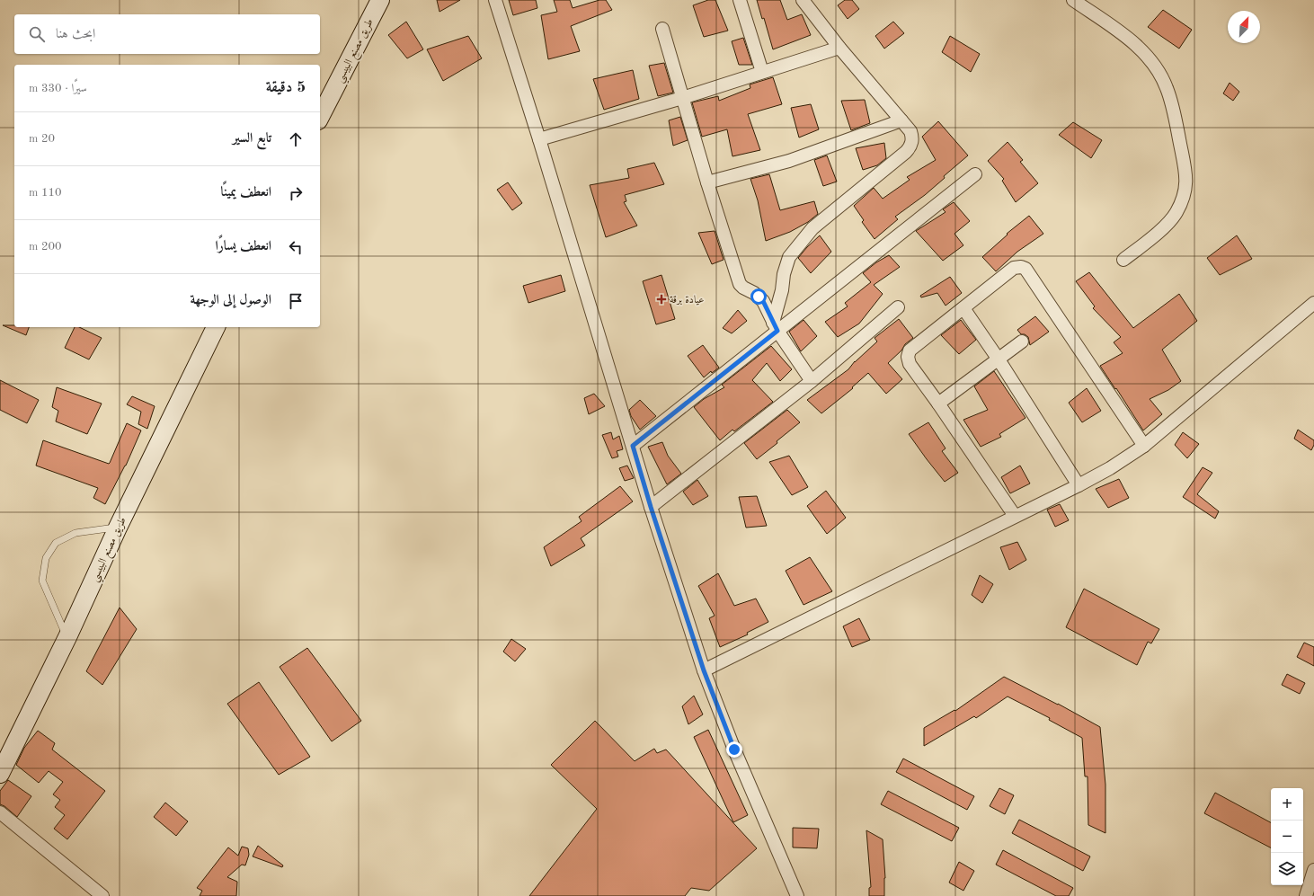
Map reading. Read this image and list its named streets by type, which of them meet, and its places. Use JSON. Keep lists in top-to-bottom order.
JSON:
{
  "streets": {
    "main road": ["طريق مصنع البيبسي"]
  },
  "places": {
    "health": ["عيادة برقة"]
  },
  "north": "top right",
  "page": {
    "search": "ابحث هنا",
    "heading": ["5 دقيقة", "سيرًا · 330 m"],
    "list": [
      ["تابع السير", "20 m"],
      ["انعطف يمينًا", "110 m"],
      ["انعطف يسارًا", "200 m"],
      "الوصول إلى الوجهة"
    ],
    "map_buttons": ["+", "−"]
  }
}
